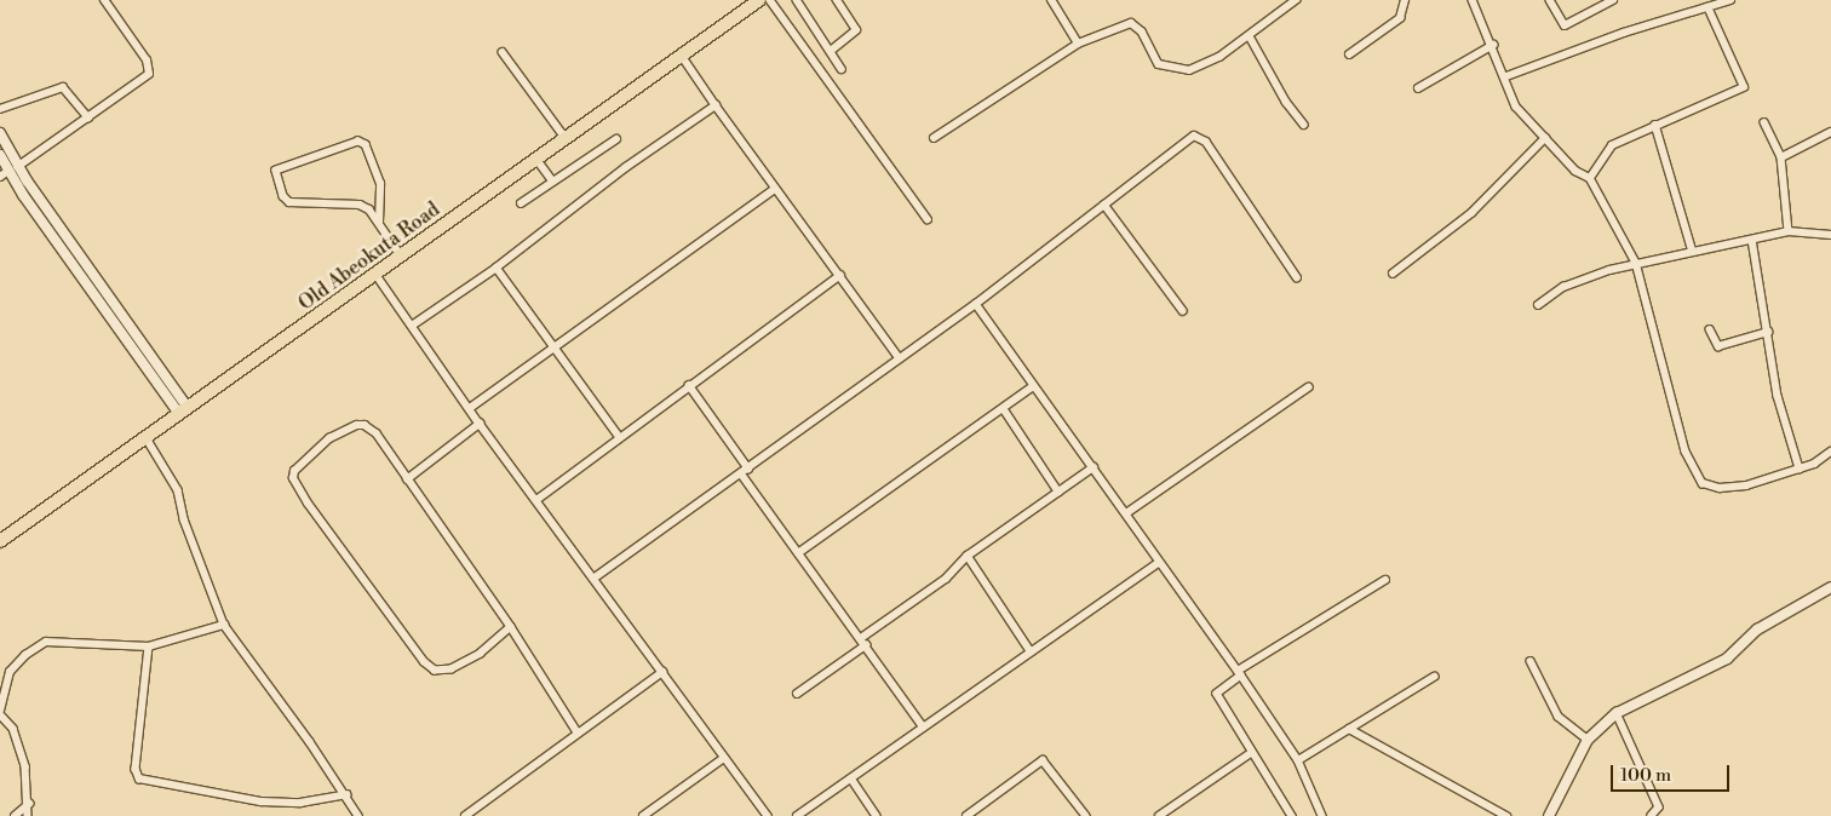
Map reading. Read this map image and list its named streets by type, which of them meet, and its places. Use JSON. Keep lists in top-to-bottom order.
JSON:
{
  "streets": {
    "highway": ["Old Abeokuta Road"]
  },
  "scale_bar": "100 m"
}
